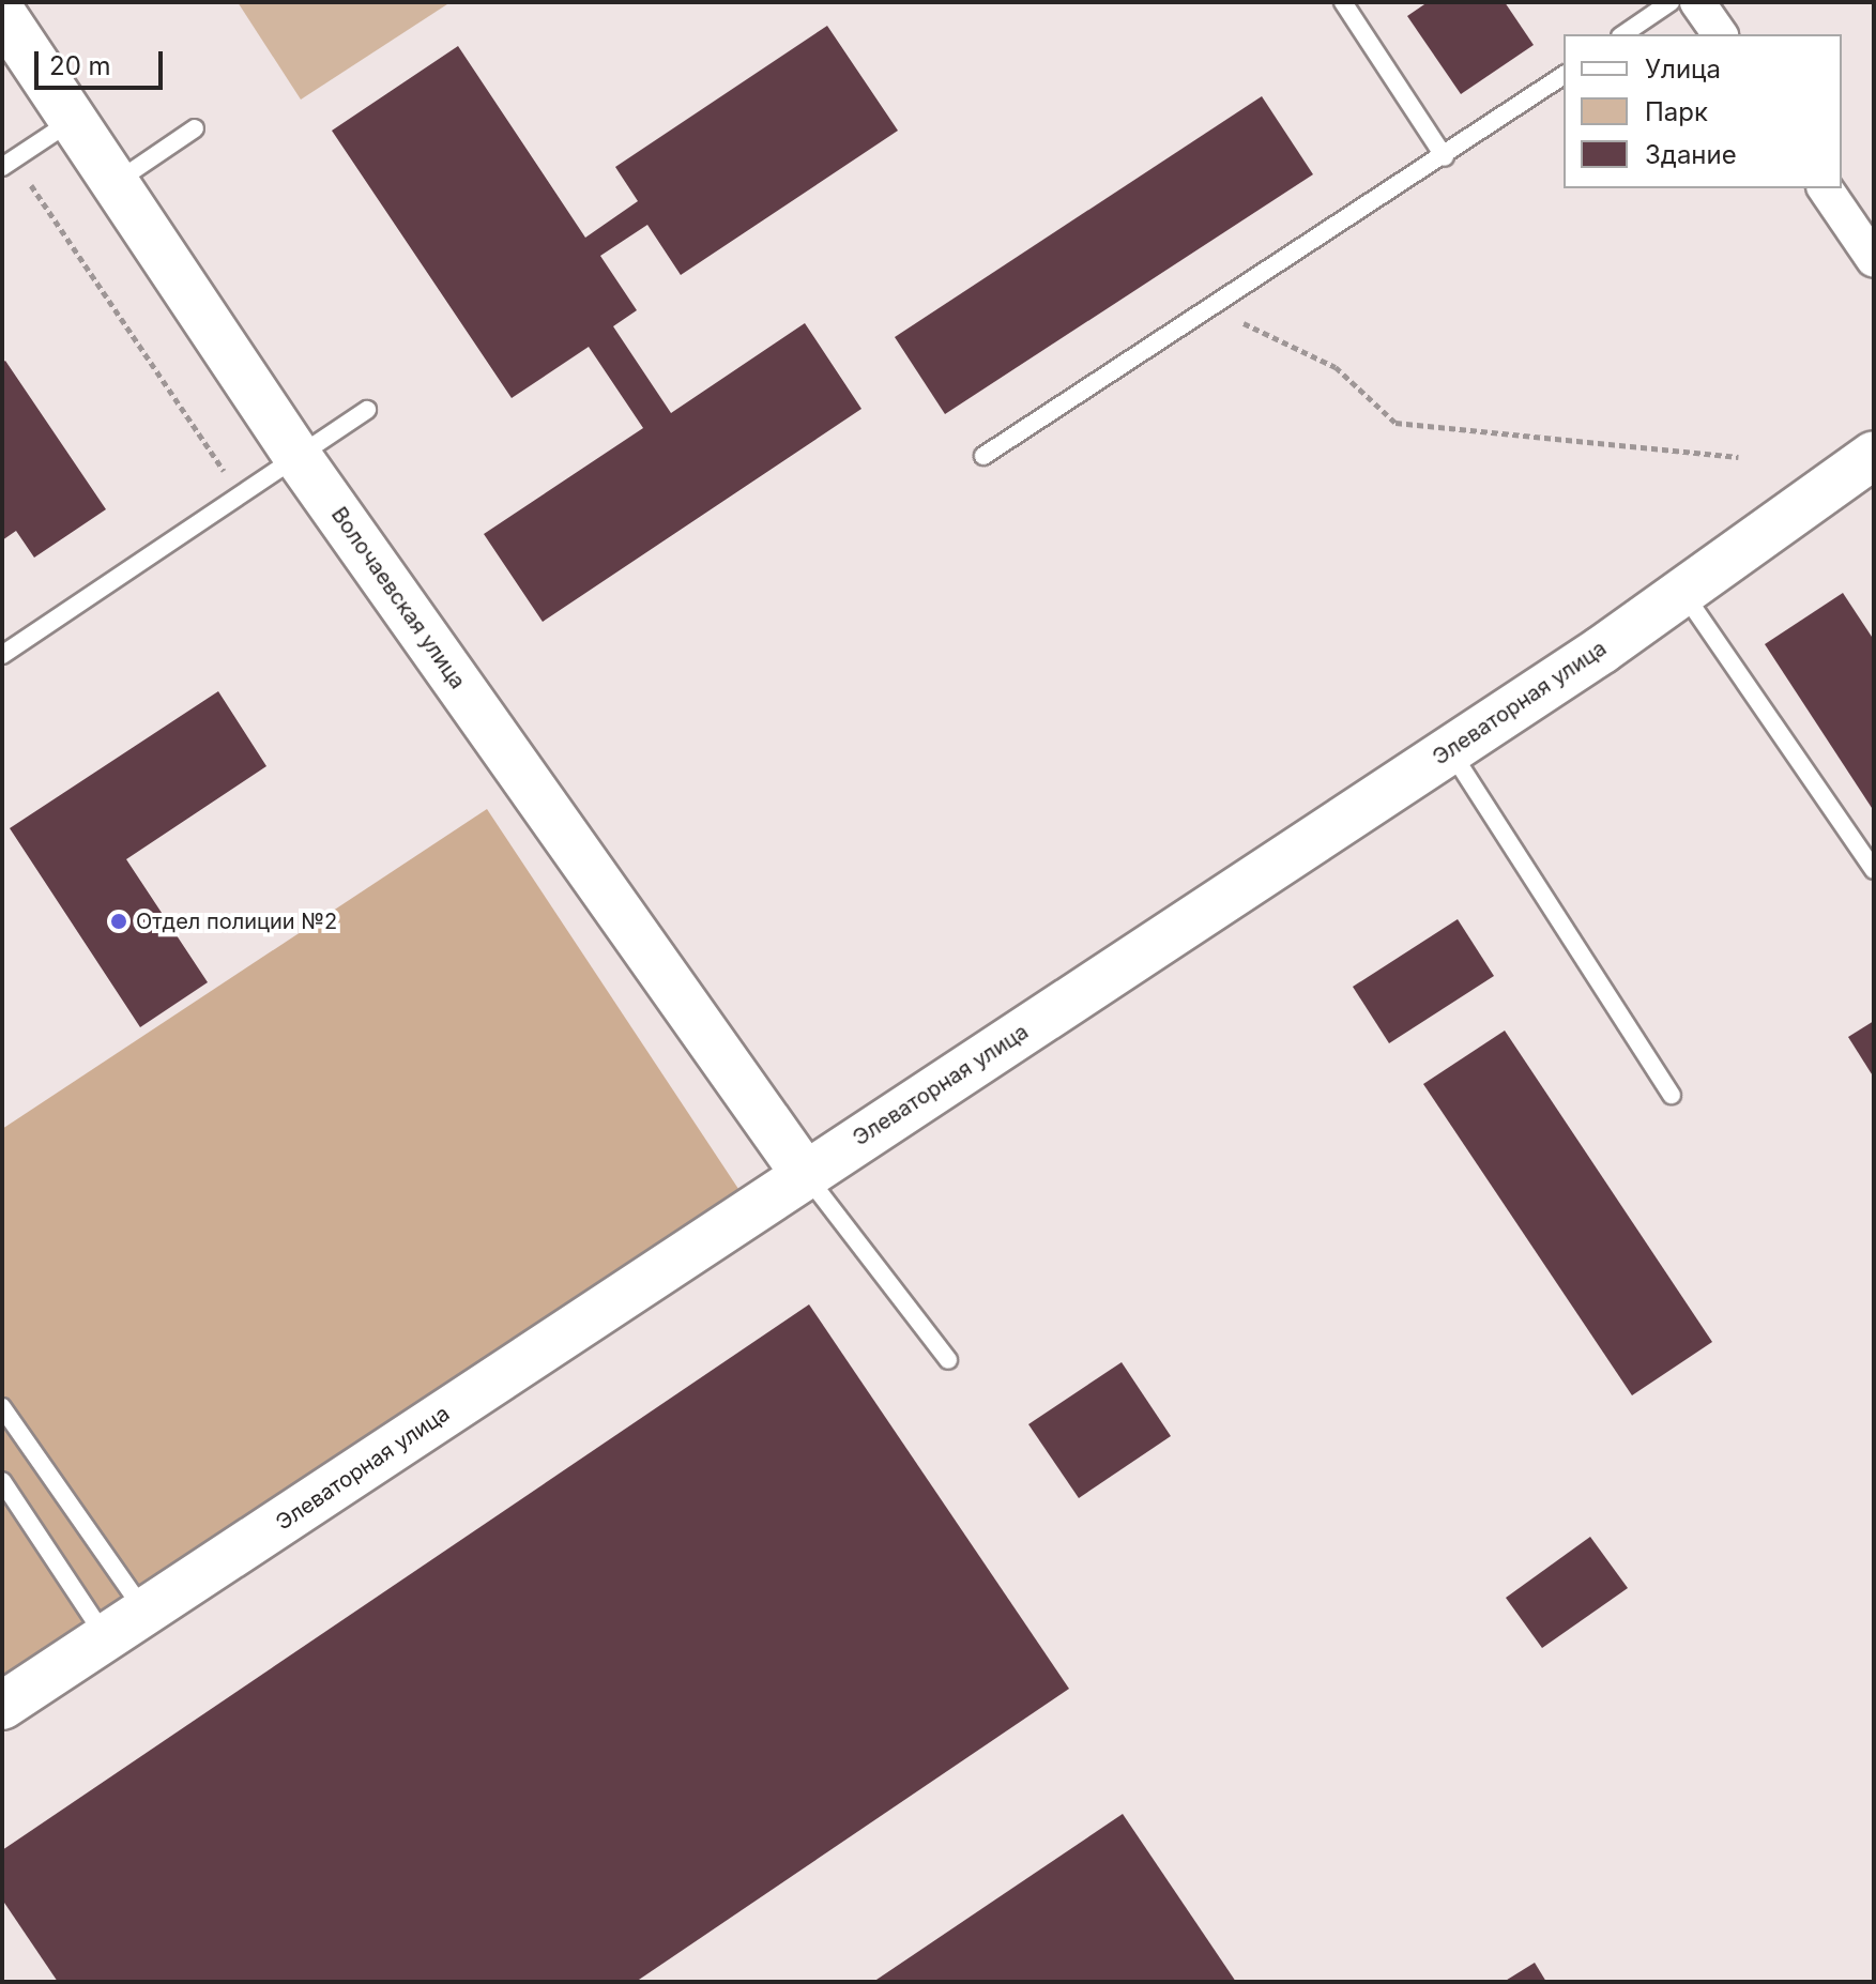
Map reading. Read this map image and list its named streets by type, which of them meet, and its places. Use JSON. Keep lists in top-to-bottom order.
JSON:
{
  "streets": {
    "main road": ["Волочаевская улица", "Элеваторная улица"]
  },
  "crossings": [
    ["Волочаевская улица", "Элеваторная улица"]
  ],
  "places": ["Отдел полиции №2"],
  "legend": ["Улица", "Парк", "Здание"],
  "scale_bar": "20 m"
}
